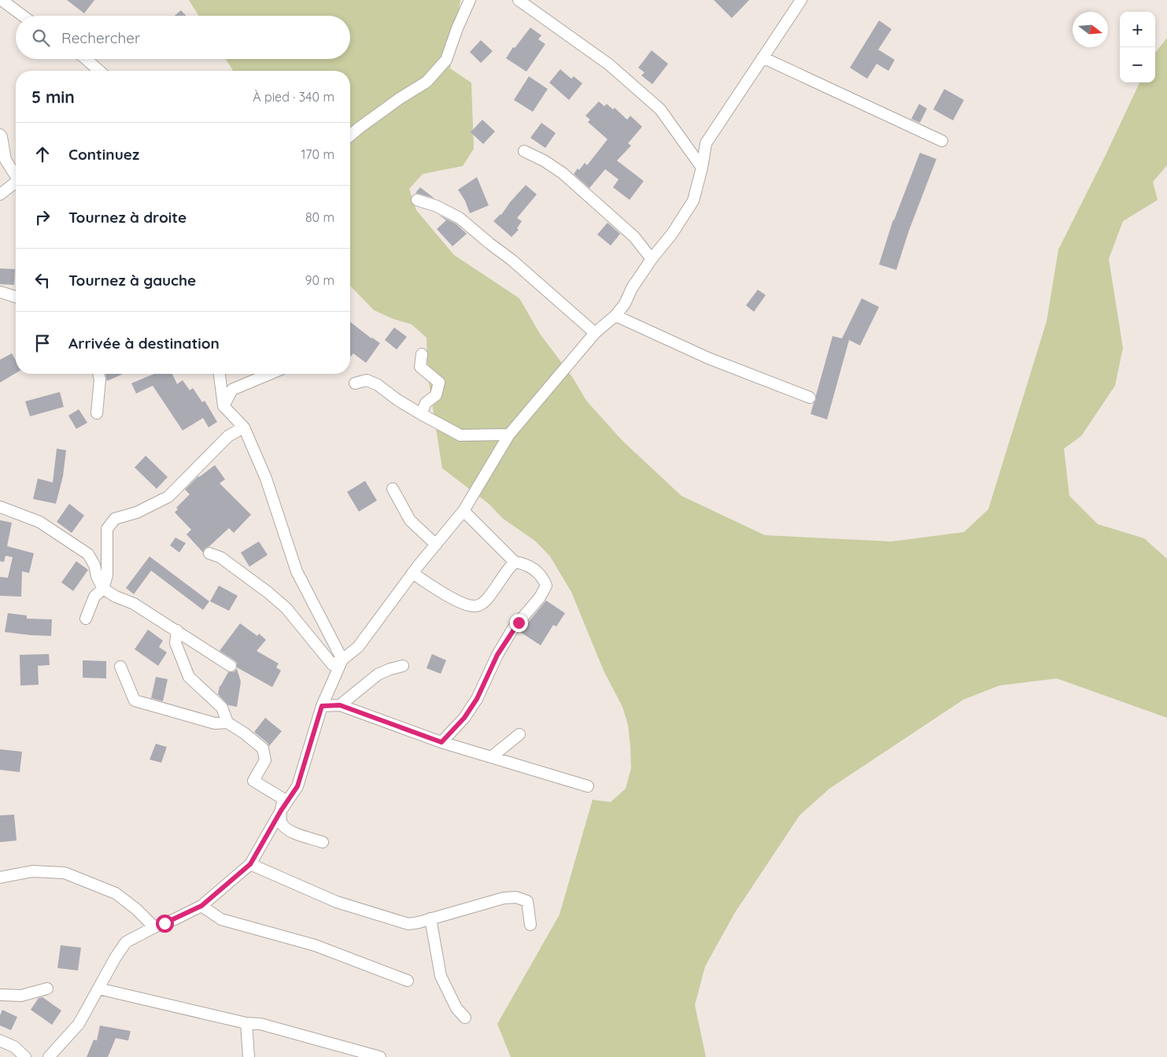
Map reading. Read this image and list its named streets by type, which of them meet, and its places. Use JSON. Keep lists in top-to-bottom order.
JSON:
{
  "north": "right",
  "page": {
    "map_buttons": ["+", "−"],
    "search": "Rechercher",
    "heading": ["5 min", "À pied · 340 m"],
    "list": [
      ["Continuez", "170 m"],
      ["Tournez à droite", "80 m"],
      ["Tournez à gauche", "90 m"],
      "Arrivée à destination"
    ]
  }
}
